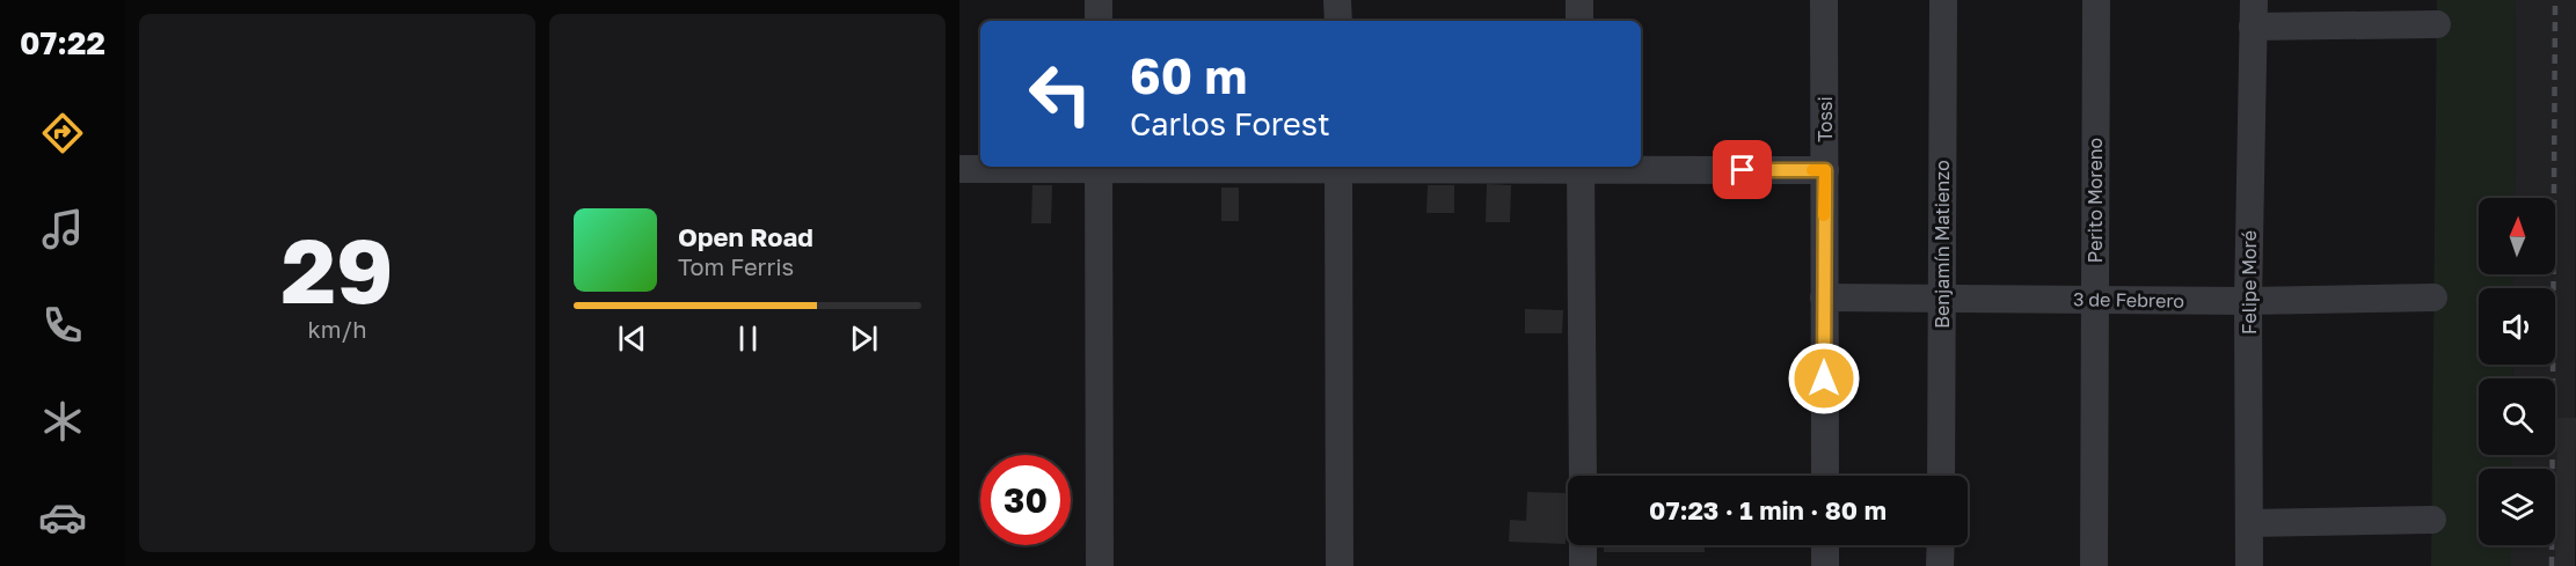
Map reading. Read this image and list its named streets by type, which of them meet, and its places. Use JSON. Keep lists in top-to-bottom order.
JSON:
{
  "streets": {
    "street": [
      "Tossi",
      "Perito Moreno",
      "Benjamín Matienzo",
      "Felipe Moré",
      "3 de Febrero"
    ]
  },
  "crossings": [
    ["Tossi", "3 de Febrero"],
    ["Perito Moreno", "3 de Febrero"],
    ["Benjamín Matienzo", "3 de Febrero"],
    ["Felipe Moré", "3 de Febrero"]
  ],
  "north": "top",
  "page": {
    "tabs": "07:22",
    "tile": ["29", "km/h"],
    "turn": ["60 m", "Carlos Forest"],
    "song": ["Open Road", "Tom Ferris"],
    "limit": "30",
    "trip": "07:23 · 1 min · 80 m"
  }
}
